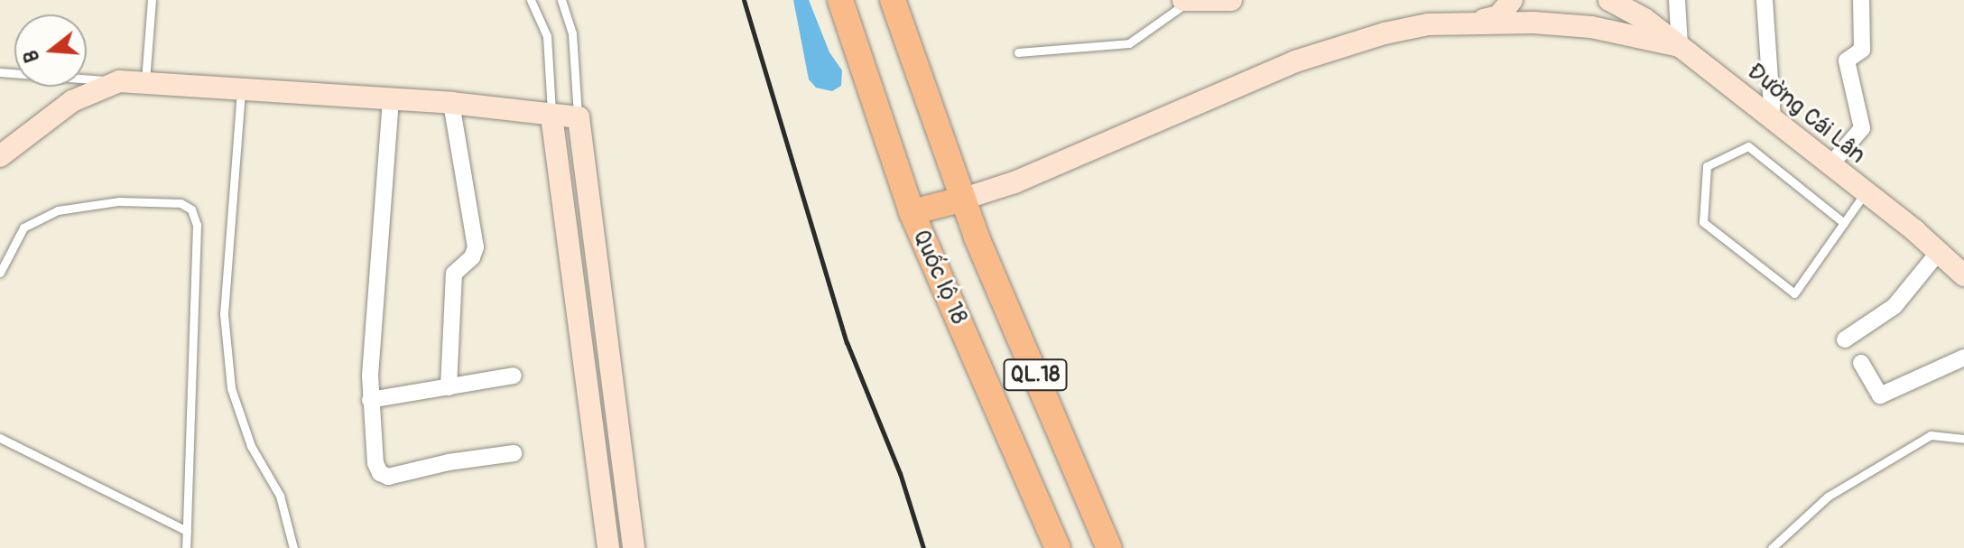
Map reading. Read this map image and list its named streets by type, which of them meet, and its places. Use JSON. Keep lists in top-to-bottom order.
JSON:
{
  "streets": {
    "main road": ["Đường Cái Lân", "Quốc lộ 18", "QL.18"]
  },
  "north": "left"
}
